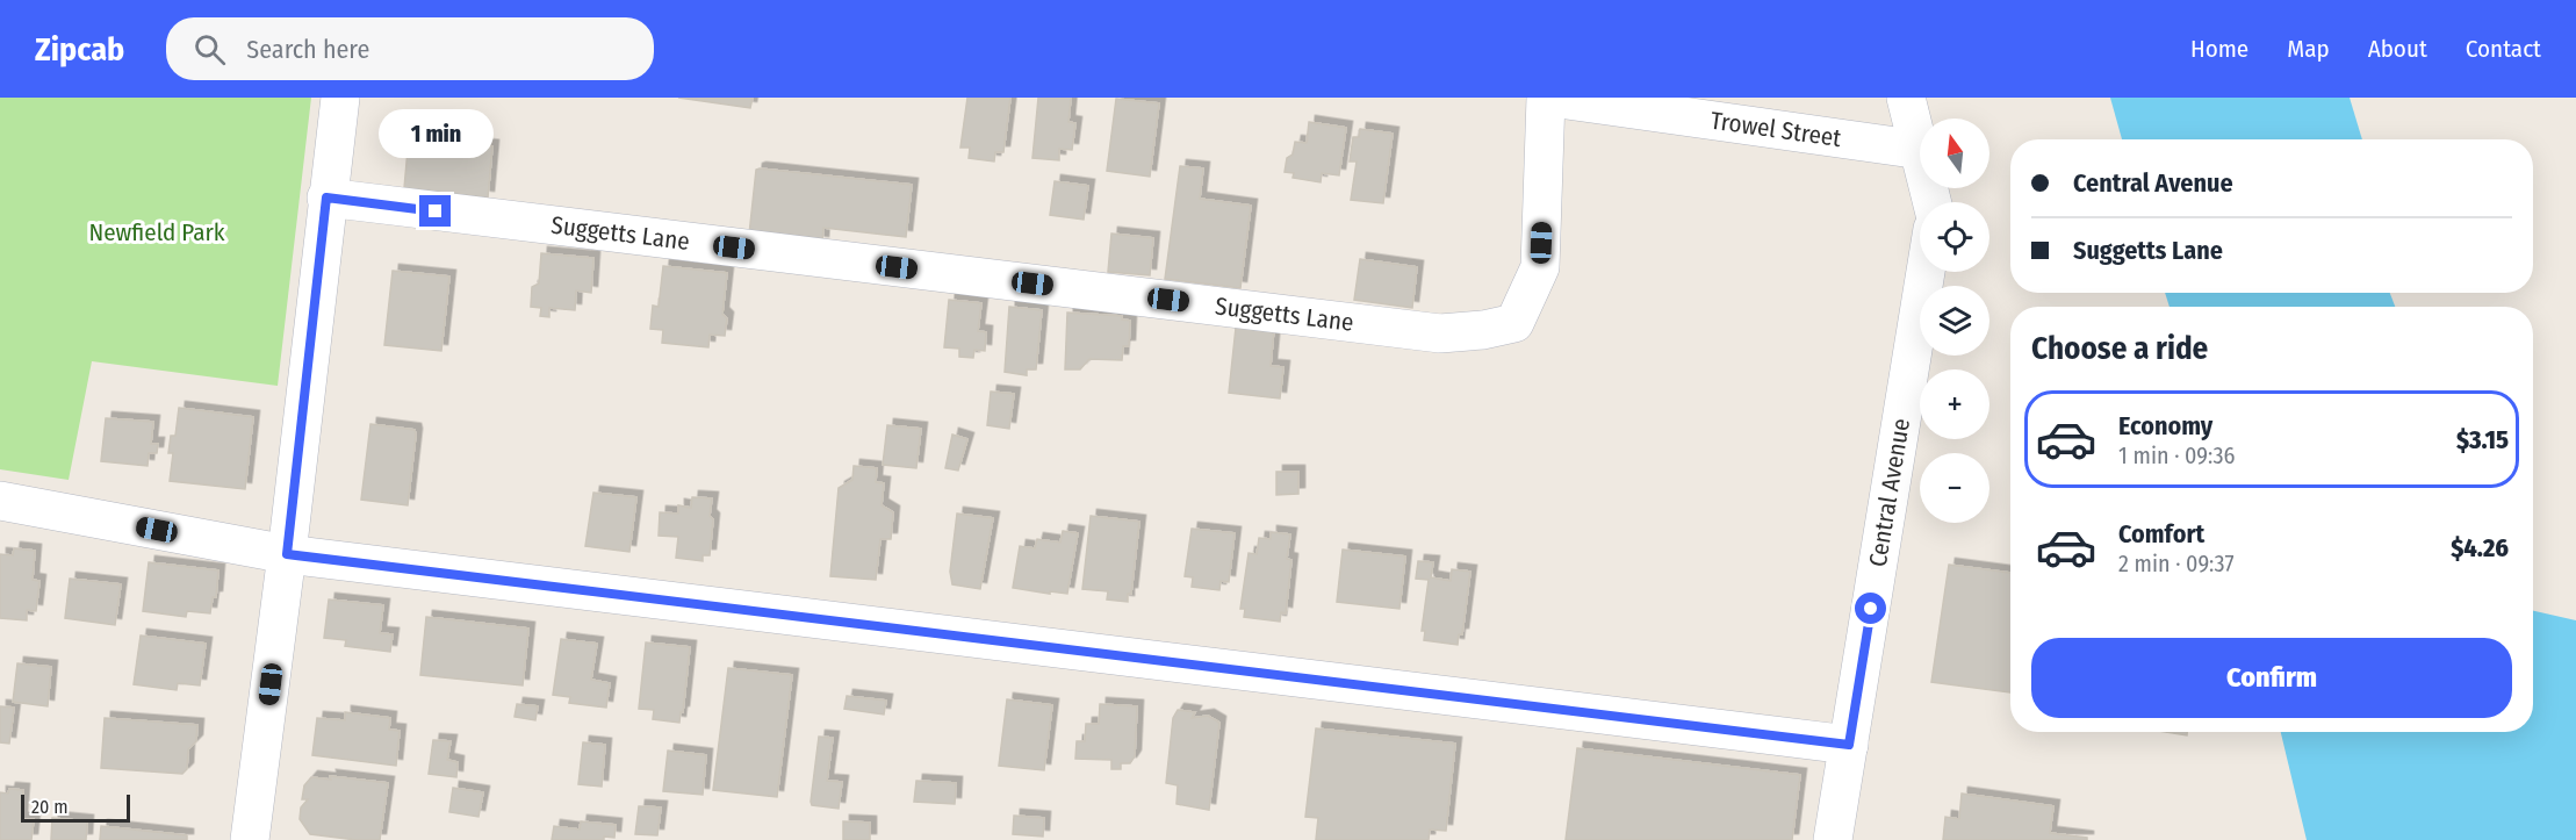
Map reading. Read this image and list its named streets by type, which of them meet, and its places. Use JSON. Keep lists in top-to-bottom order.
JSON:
{
  "streets": {
    "street": ["Trowel Street", "Suggetts Lane", "Central Avenue"]
  },
  "crossings": [
    ["Trowel Street", "Suggetts Lane"]
  ],
  "parks": ["Newfield Park"],
  "scale_bar": "20 m",
  "north": "top",
  "page": {
    "header": "Zipcab",
    "search": "Search here",
    "nav": [
      "Home",
      "Map",
      "About",
      "Contact"
    ],
    "bubble": "1 min",
    "map_buttons": ["+", "−"],
    "banner": ["Central Avenue", "Suggetts Lane"],
    "heading": "Choose a ride",
    "list": [
      {
        "name": "Economy",
        "note": "1 min · 09:36",
        "value": "$3.15"
      },
      {
        "name": "Comfort",
        "note": "2 min · 09:37",
        "value": "$4.26"
      }
    ],
    "buttons": "Confirm",
    "scale": "20 m"
  }
}
